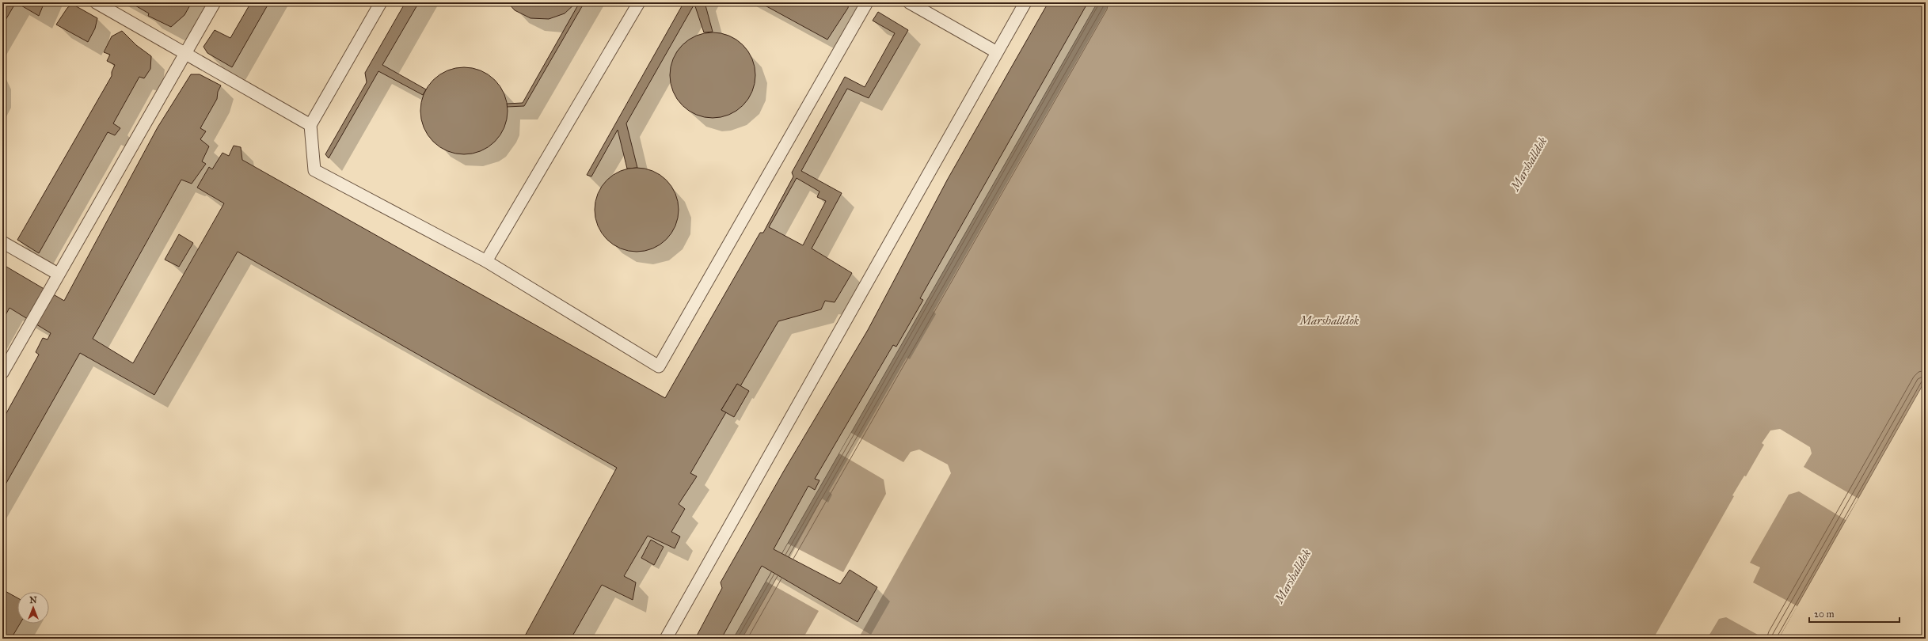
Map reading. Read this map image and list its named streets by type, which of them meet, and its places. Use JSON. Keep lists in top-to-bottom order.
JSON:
{
  "water": ["Marshalldok"],
  "scale_bar": "20 m",
  "north": "top"
}
